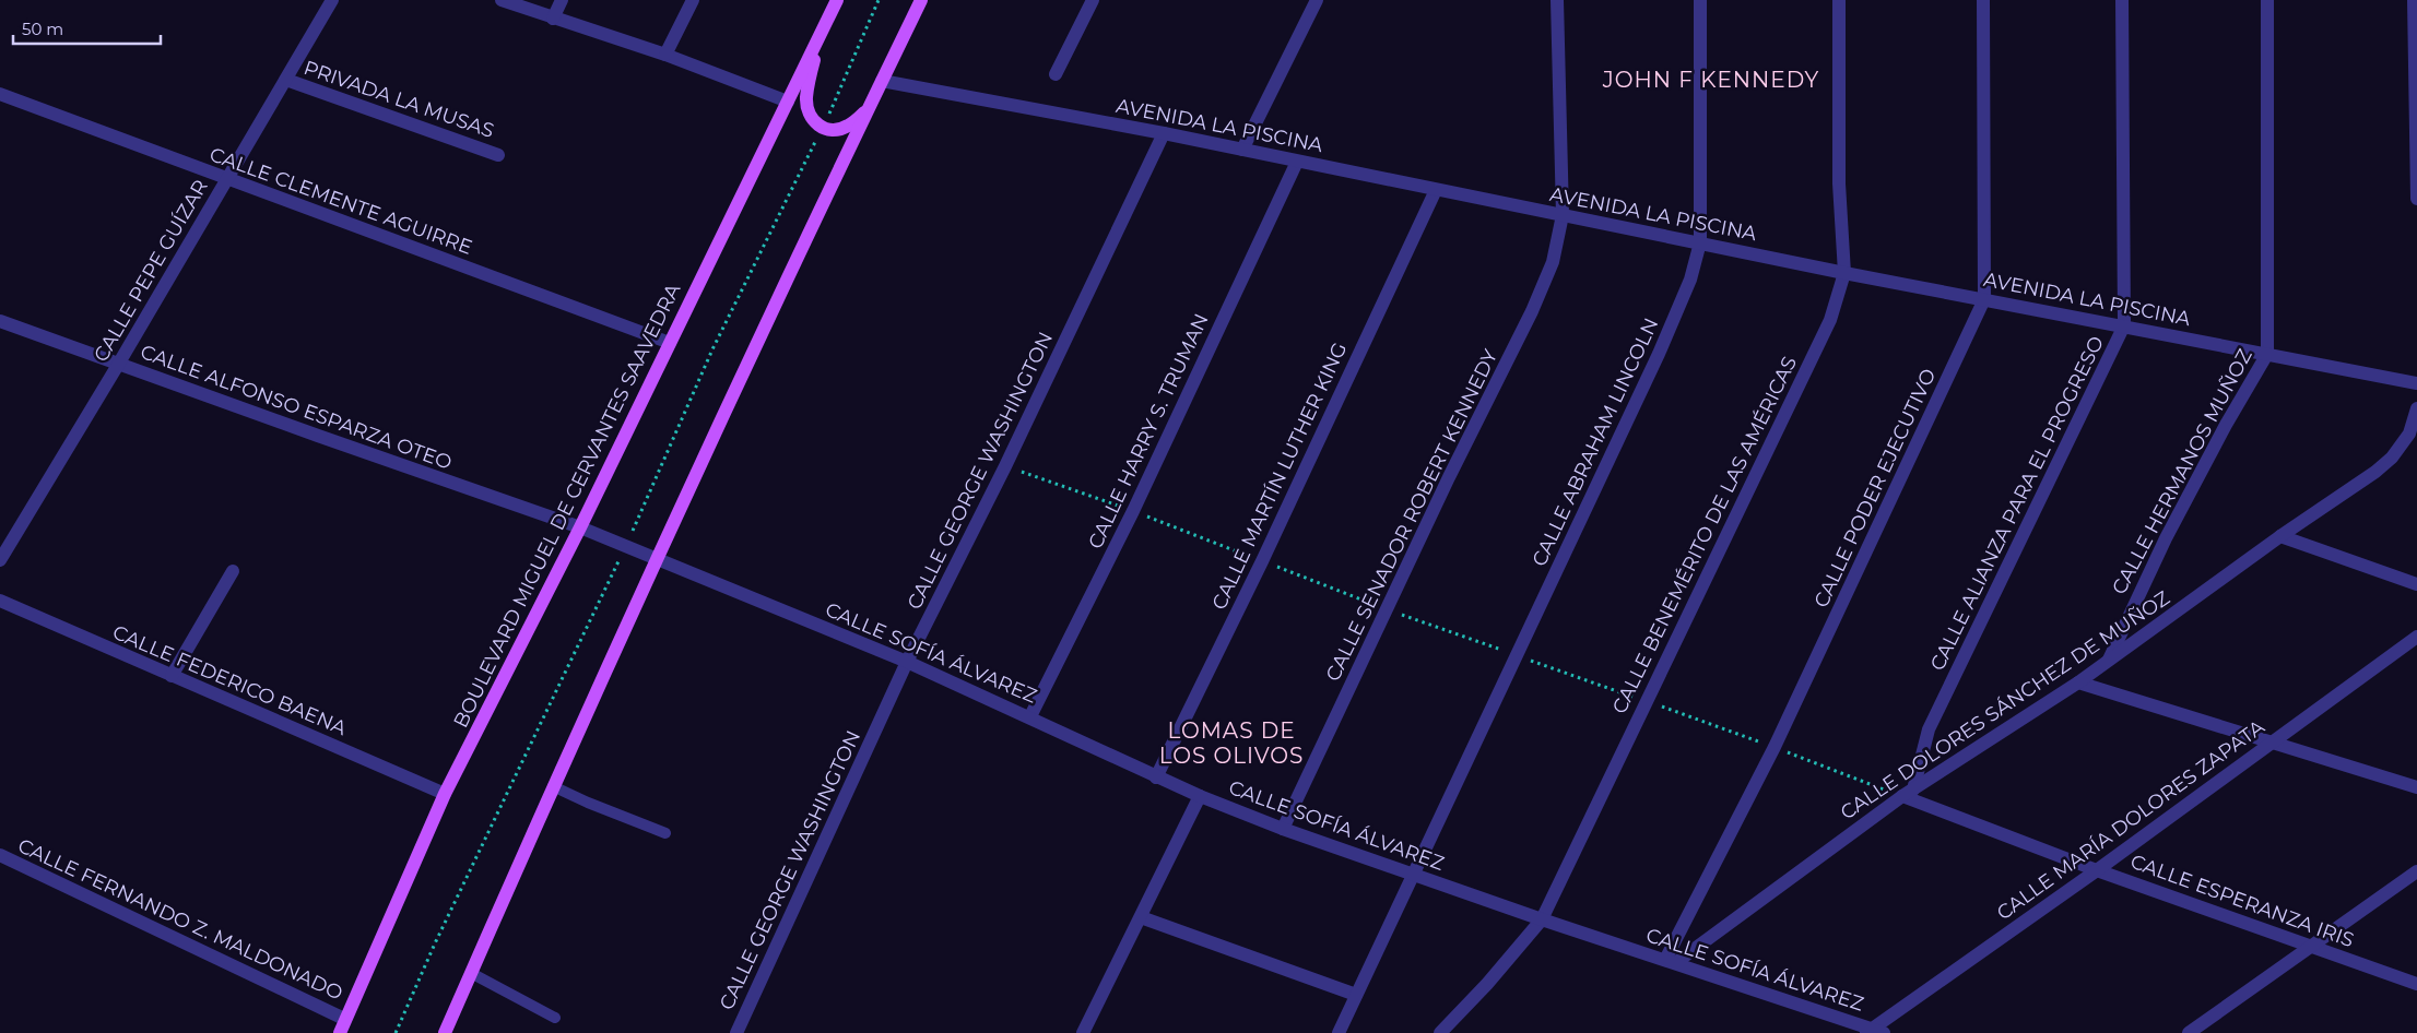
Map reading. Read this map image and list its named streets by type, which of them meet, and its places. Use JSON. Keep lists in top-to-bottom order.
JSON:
{
  "streets": {
    "main road": ["BOULEVARD MIGUEL DE CERVANTES SAAVEDRA"],
    "street": [
      "PRIVADA LA MUSAS",
      "AVENIDA LA PISCINA",
      "CALLE CLEMENTE AGUIRRE",
      "CALLE PEPE GUÍZAR",
      "CALLE ALFONSO ESPARZA OTEO",
      "CALLE HARRY S. TRUMAN",
      "CALLE ABRAHAM LINCOLN",
      "CALLE GEORGE WASHINGTON",
      "CALLE HERMANOS MUÑOZ",
      "CALLE MARTÍN LUTHER KING",
      "CALLE PODER EJECUTIVO",
      "CALLE ALIANZA PARA EL PROGRESO",
      "CALLE SENADOR ROBERT KENNEDY",
      "CALLE BENEMÉRITO DE LAS AMÉRICAS",
      "CALLE SOFÍA ÁLVAREZ",
      "CALLE FEDERICO BAENA",
      "CALLE DOLORES SÁNCHEZ DE MUÑOZ",
      "CALLE MARÍA DOLORES ZAPATA",
      "CALLE ESPERANZA IRIS",
      "CALLE FERNANDO Z. MALDONADO"
    ]
  },
  "crossings": [
    ["PRIVADA LA MUSAS", "CALLE PEPE GUÍZAR"],
    ["AVENIDA LA PISCINA", "CALLE HARRY S. TRUMAN"],
    ["AVENIDA LA PISCINA", "CALLE ABRAHAM LINCOLN"],
    ["AVENIDA LA PISCINA", "CALLE GEORGE WASHINGTON"],
    ["AVENIDA LA PISCINA", "CALLE HERMANOS MUÑOZ"],
    ["AVENIDA LA PISCINA", "CALLE MARTÍN LUTHER KING"],
    ["AVENIDA LA PISCINA", "CALLE PODER EJECUTIVO"],
    ["AVENIDA LA PISCINA", "CALLE ALIANZA PARA EL PROGRESO"],
    ["AVENIDA LA PISCINA", "CALLE SENADOR ROBERT KENNEDY"],
    ["AVENIDA LA PISCINA", "CALLE BENEMÉRITO DE LAS AMÉRICAS"],
    ["CALLE CLEMENTE AGUIRRE", "CALLE PEPE GUÍZAR"],
    ["CALLE CLEMENTE AGUIRRE", "BOULEVARD MIGUEL DE CERVANTES SAAVEDRA"],
    ["CALLE PEPE GUÍZAR", "CALLE ALFONSO ESPARZA OTEO"],
    ["CALLE ALFONSO ESPARZA OTEO", "BOULEVARD MIGUEL DE CERVANTES SAAVEDRA"],
    ["CALLE ALFONSO ESPARZA OTEO", "CALLE SOFÍA ÁLVAREZ"],
    ["CALLE HARRY S. TRUMAN", "CALLE SOFÍA ÁLVAREZ"],
    ["CALLE ABRAHAM LINCOLN", "CALLE SOFÍA ÁLVAREZ"],
    ["CALLE GEORGE WASHINGTON", "CALLE SOFÍA ÁLVAREZ"],
    ["CALLE HERMANOS MUÑOZ", "CALLE DOLORES SÁNCHEZ DE MUÑOZ"],
    ["CALLE MARTÍN LUTHER KING", "CALLE SOFÍA ÁLVAREZ"],
    ["CALLE PODER EJECUTIVO", "CALLE SOFÍA ÁLVAREZ"],
    ["CALLE PODER EJECUTIVO", "CALLE DOLORES SÁNCHEZ DE MUÑOZ"],
    ["CALLE ALIANZA PARA EL PROGRESO", "CALLE DOLORES SÁNCHEZ DE MUÑOZ"],
    ["CALLE ALIANZA PARA EL PROGRESO", "CALLE ESPERANZA IRIS"],
    ["BOULEVARD MIGUEL DE CERVANTES SAAVEDRA", "CALLE SOFÍA ÁLVAREZ"],
    ["BOULEVARD MIGUEL DE CERVANTES SAAVEDRA", "CALLE FEDERICO BAENA"],
    ["BOULEVARD MIGUEL DE CERVANTES SAAVEDRA", "CALLE FERNANDO Z. MALDONADO"],
    ["CALLE SENADOR ROBERT KENNEDY", "CALLE SOFÍA ÁLVAREZ"],
    ["CALLE BENEMÉRITO DE LAS AMÉRICAS", "CALLE SOFÍA ÁLVAREZ"],
    ["CALLE SOFÍA ÁLVAREZ", "CALLE DOLORES SÁNCHEZ DE MUÑOZ"],
    ["CALLE SOFÍA ÁLVAREZ", "CALLE MARÍA DOLORES ZAPATA"],
    ["CALLE DOLORES SÁNCHEZ DE MUÑOZ", "CALLE ESPERANZA IRIS"],
    ["CALLE MARÍA DOLORES ZAPATA", "CALLE ESPERANZA IRIS"]
  ],
  "districts": ["JOHN F KENNEDY", "LOMAS DE LOS OLIVOS"],
  "scale_bar": "50 m"
}
